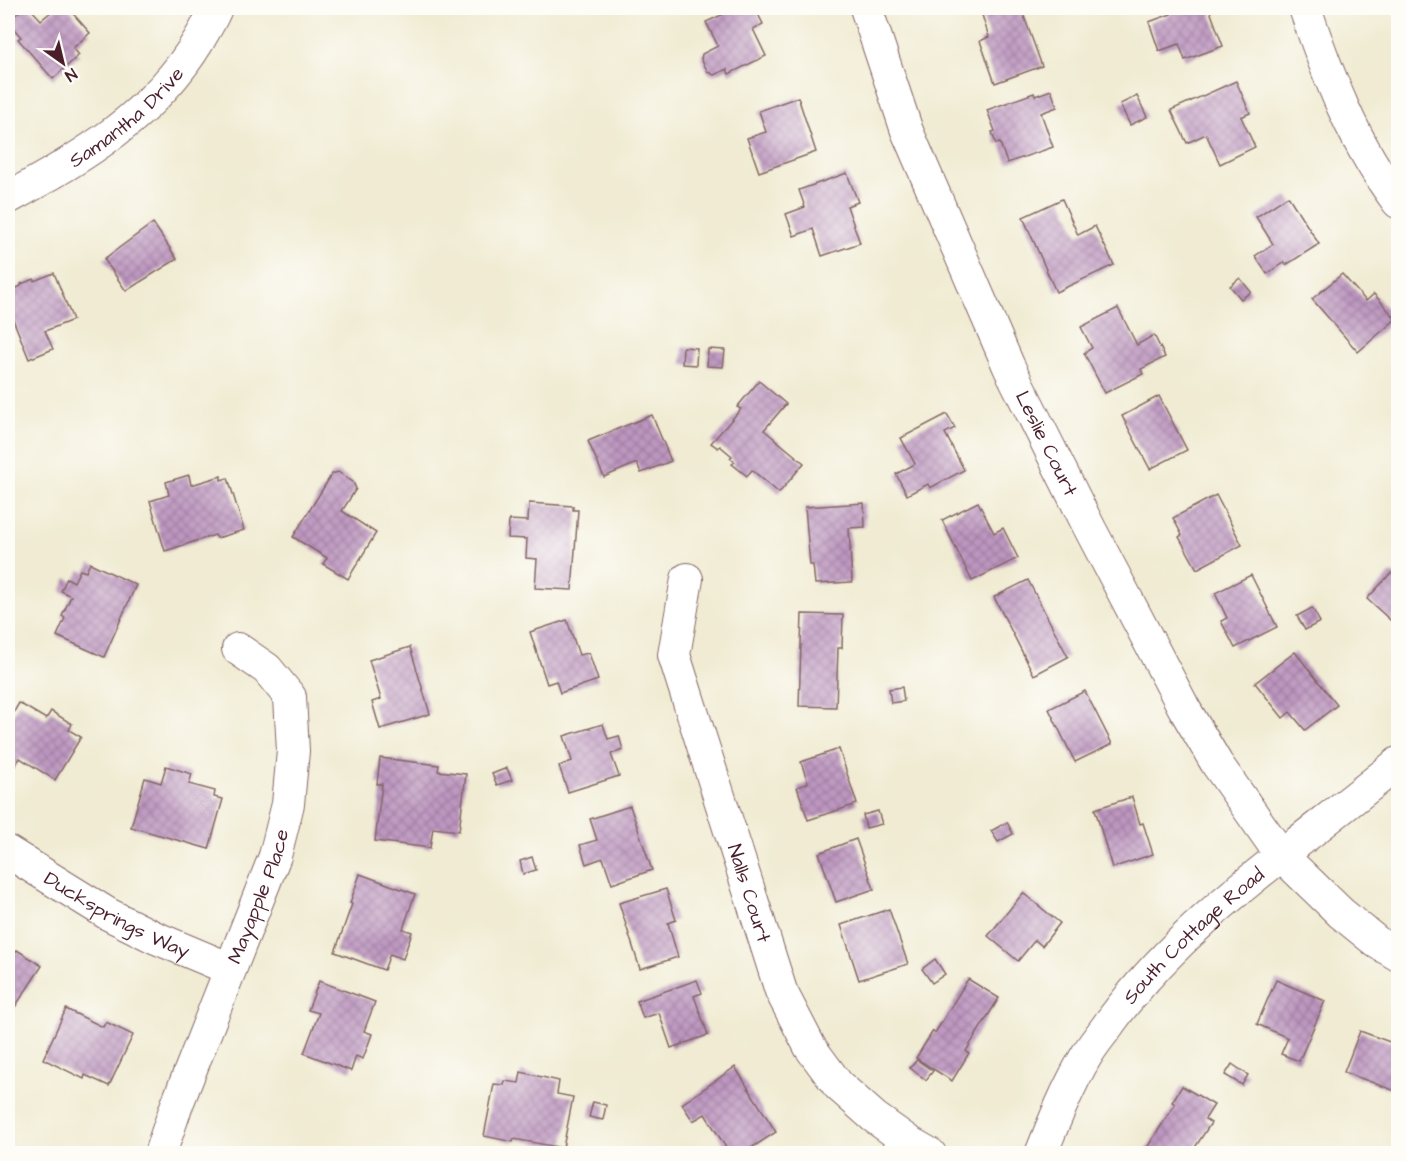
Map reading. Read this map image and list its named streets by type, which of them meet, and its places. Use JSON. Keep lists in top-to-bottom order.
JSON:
{
  "streets": {
    "street": [
      "Samantha Drive",
      "Leslie Court",
      "Nalls Court",
      "Mayapple Place",
      "Ducksprings Way",
      "South Cottage Road"
    ]
  },
  "crossings": [
    ["Leslie Court", "South Cottage Road"],
    ["Mayapple Place", "Ducksprings Way"]
  ],
  "north": "bottom right"
}
